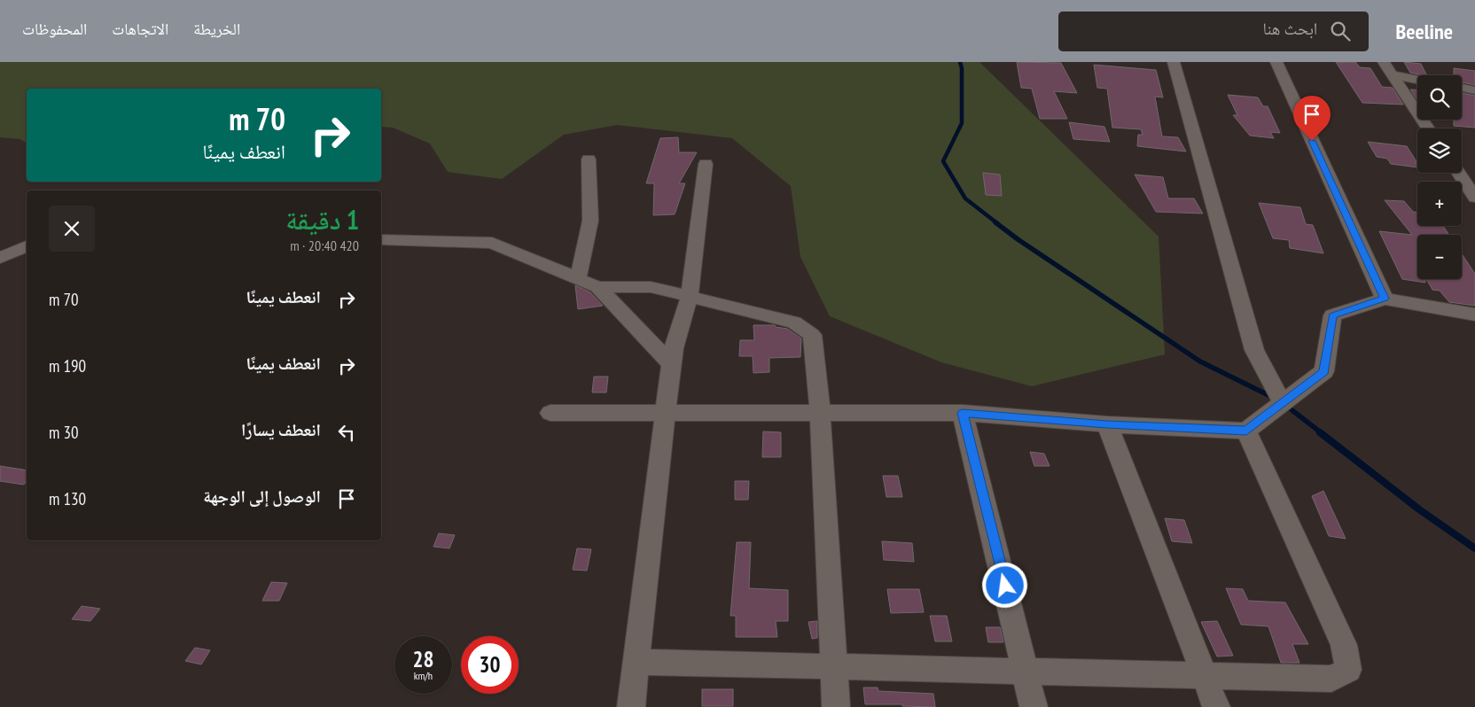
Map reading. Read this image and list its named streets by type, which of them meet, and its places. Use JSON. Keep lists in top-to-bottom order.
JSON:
{
  "page": {
    "header": "Beeline",
    "search": "ابحث هنا",
    "nav": ["الخريطة", "الاتجاهات", "المحفوظات"],
    "map_buttons": ["+", "−"],
    "turn": ["70 m", "انعطف يمينًا"],
    "heading": ["1 دقيقة", "420 m · 20:40"],
    "list": [
      {
        "name": "انعطف يمينًا",
        "value": "70 m"
      },
      {
        "name": "انعطف يمينًا",
        "value": "190 m"
      },
      {
        "name": "انعطف يسارًا",
        "value": "30 m"
      },
      {
        "name": "الوصول إلى الوجهة",
        "value": "130 m"
      }
    ],
    "speed": "28 km/h",
    "limit": "30"
  }
}
